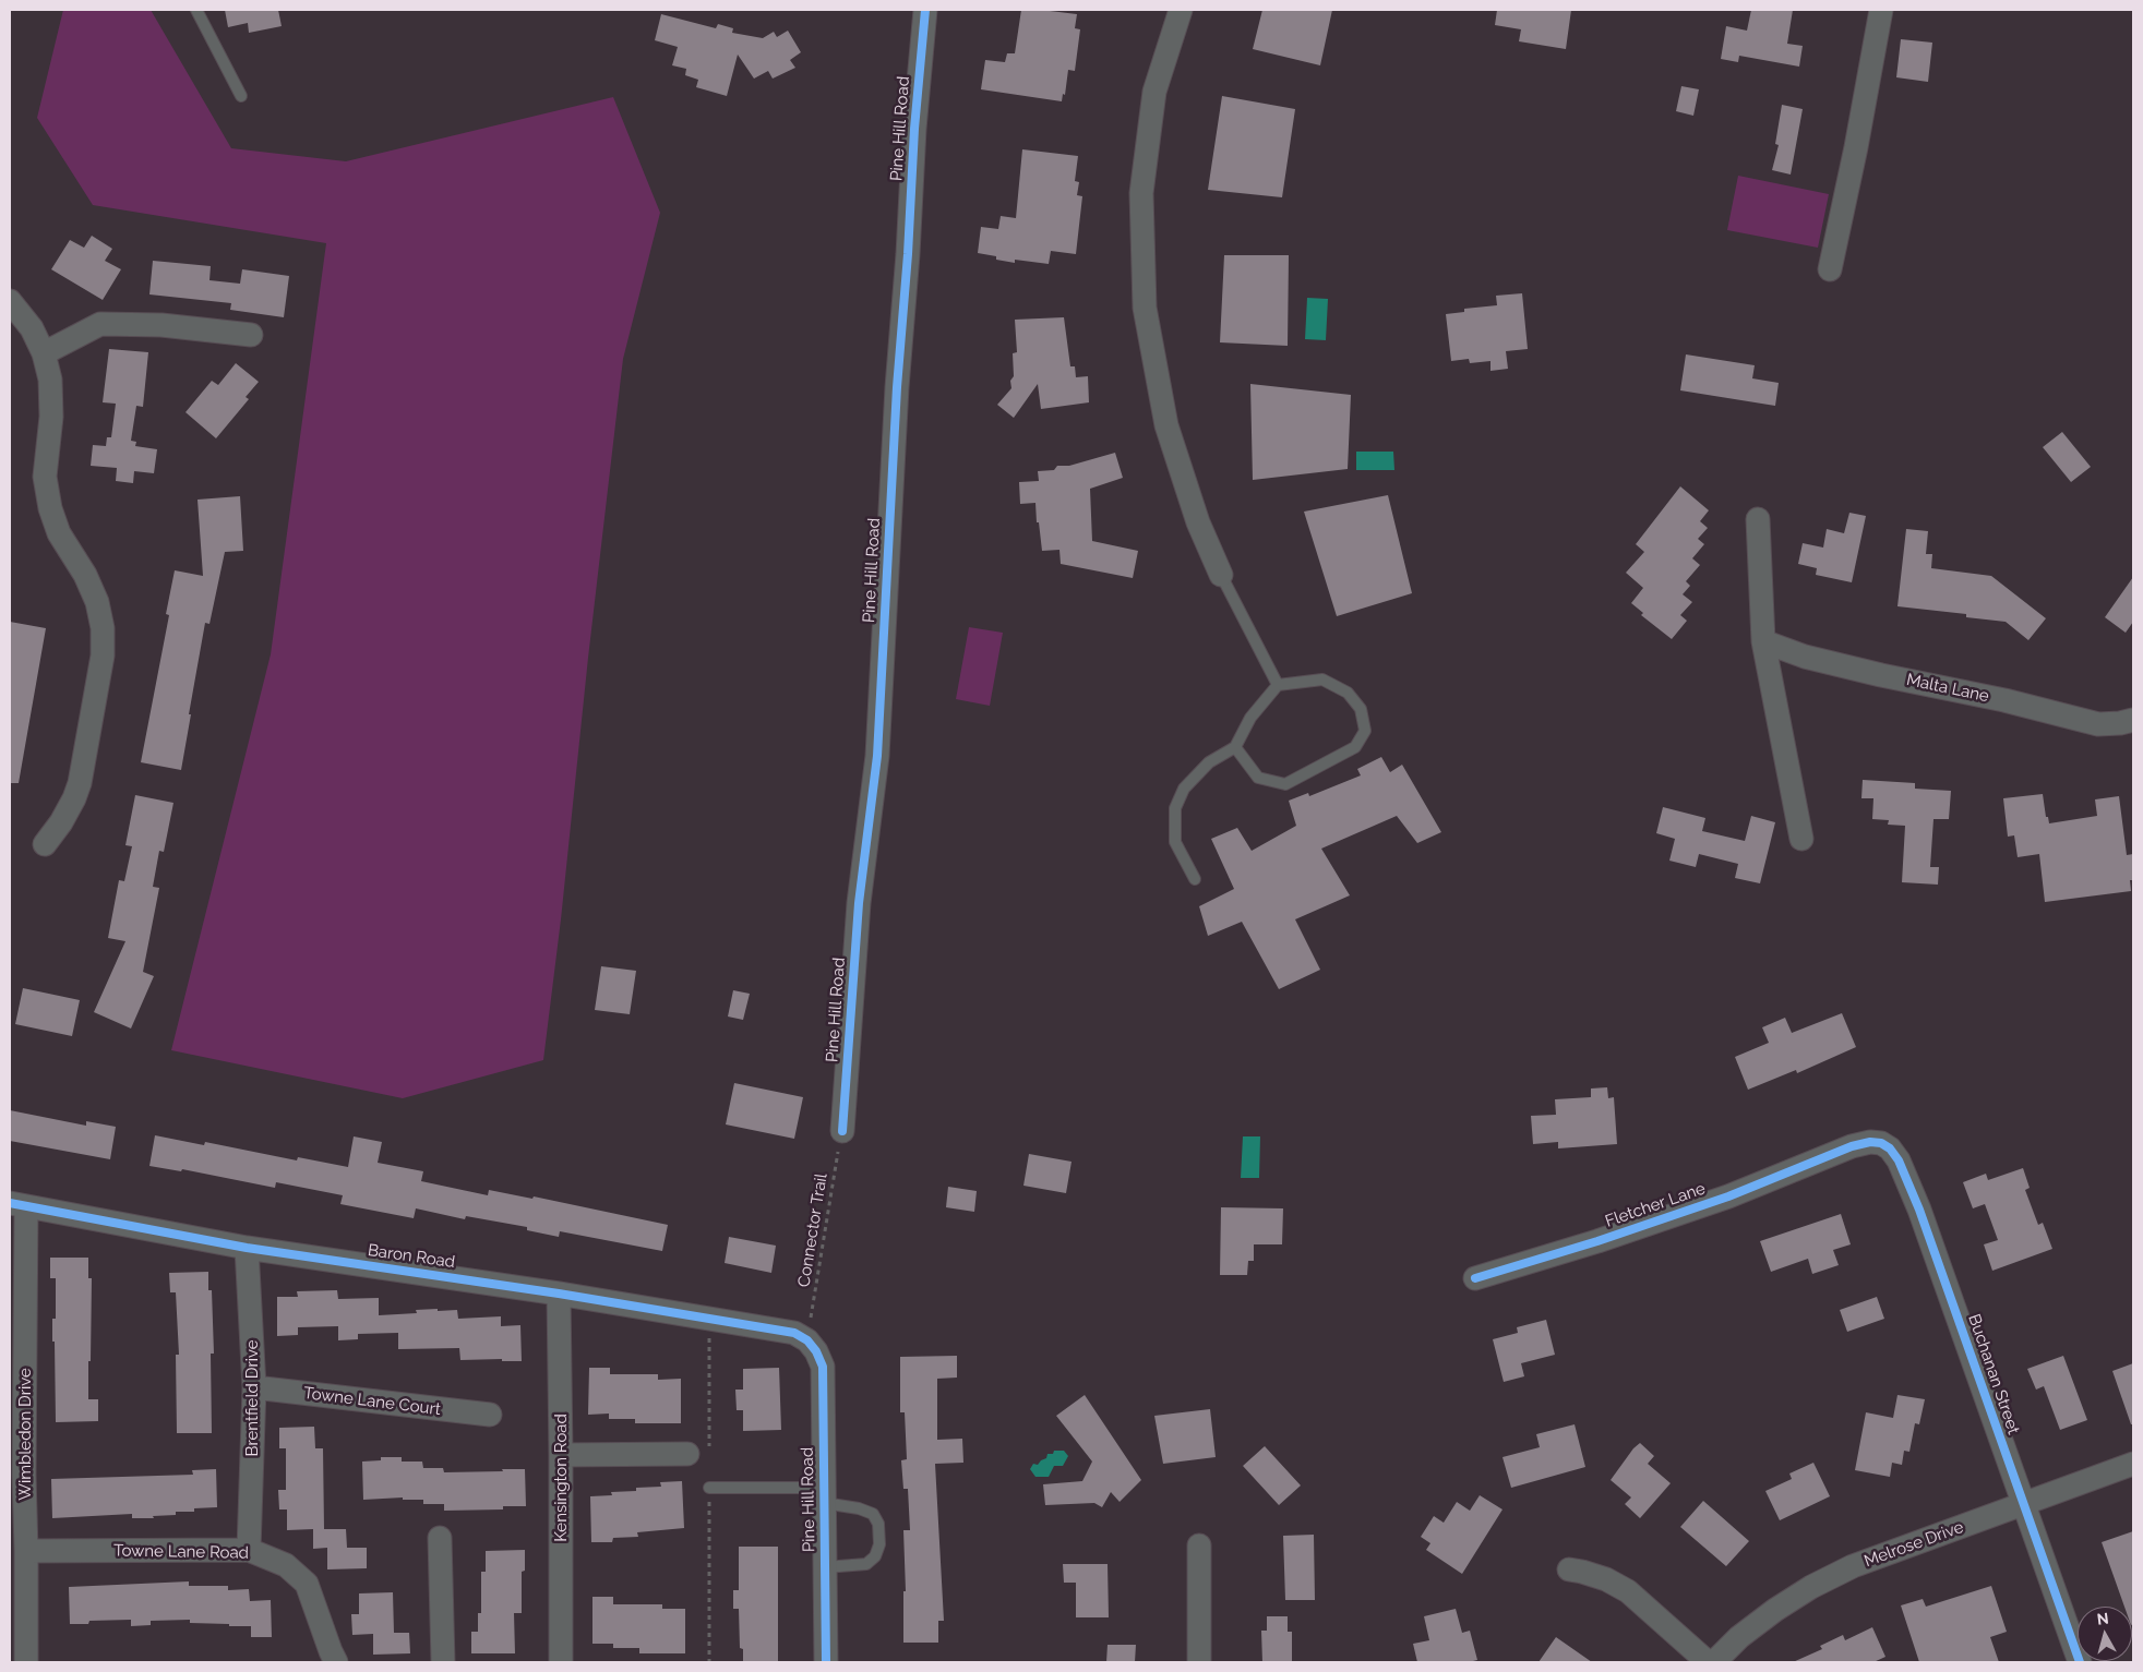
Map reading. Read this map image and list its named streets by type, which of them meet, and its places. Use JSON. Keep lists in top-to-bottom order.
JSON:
{
  "streets": {
    "street": [
      "Pine Hill Road",
      "Malta Lane",
      "Fletcher Lane",
      "Baron Road",
      "Buchanan Street",
      "Brentfield Drive",
      "Towne Lane Court",
      "Wimbledon Drive",
      "Kensington Road",
      "Melrose Drive",
      "Towne Lane Road"
    ],
    "path": ["Connector Trail"]
  },
  "crossings": [
    ["Pine Hill Road", "Connector Trail"],
    ["Pine Hill Road", "Baron Road"],
    ["Fletcher Lane", "Buchanan Street"],
    ["Connector Trail", "Baron Road"],
    ["Baron Road", "Brentfield Drive"],
    ["Baron Road", "Wimbledon Drive"],
    ["Baron Road", "Kensington Road"],
    ["Buchanan Street", "Melrose Drive"],
    ["Brentfield Drive", "Towne Lane Court"],
    ["Brentfield Drive", "Towne Lane Road"],
    ["Wimbledon Drive", "Towne Lane Road"]
  ],
  "north": "top"
}
